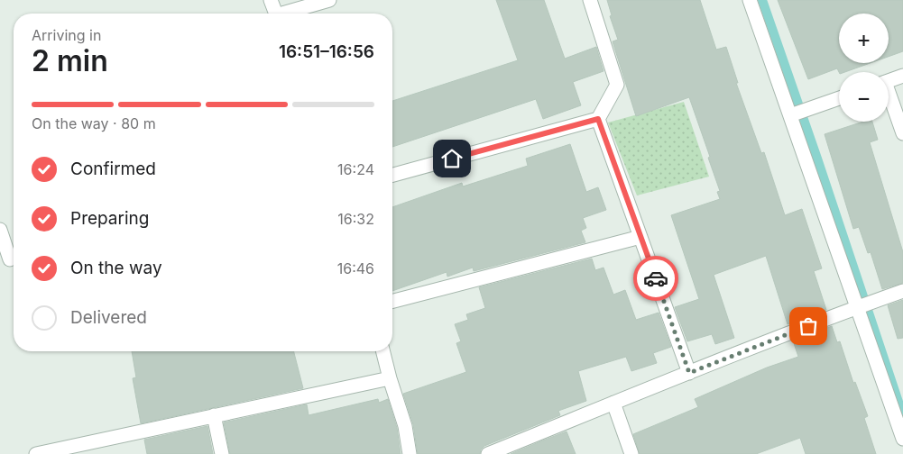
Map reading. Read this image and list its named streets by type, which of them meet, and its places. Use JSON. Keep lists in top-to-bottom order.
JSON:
{
  "page": {
    "map_buttons": ["+", "−"],
    "heading": ["2 min", "Arriving in", "16:51–16:56"],
    "bar": "On the way · 80 m",
    "list": [
      ["Confirmed", "16:24"],
      ["Preparing", "16:32"],
      ["On the way", "16:46"],
      "Delivered"
    ]
  }
}
